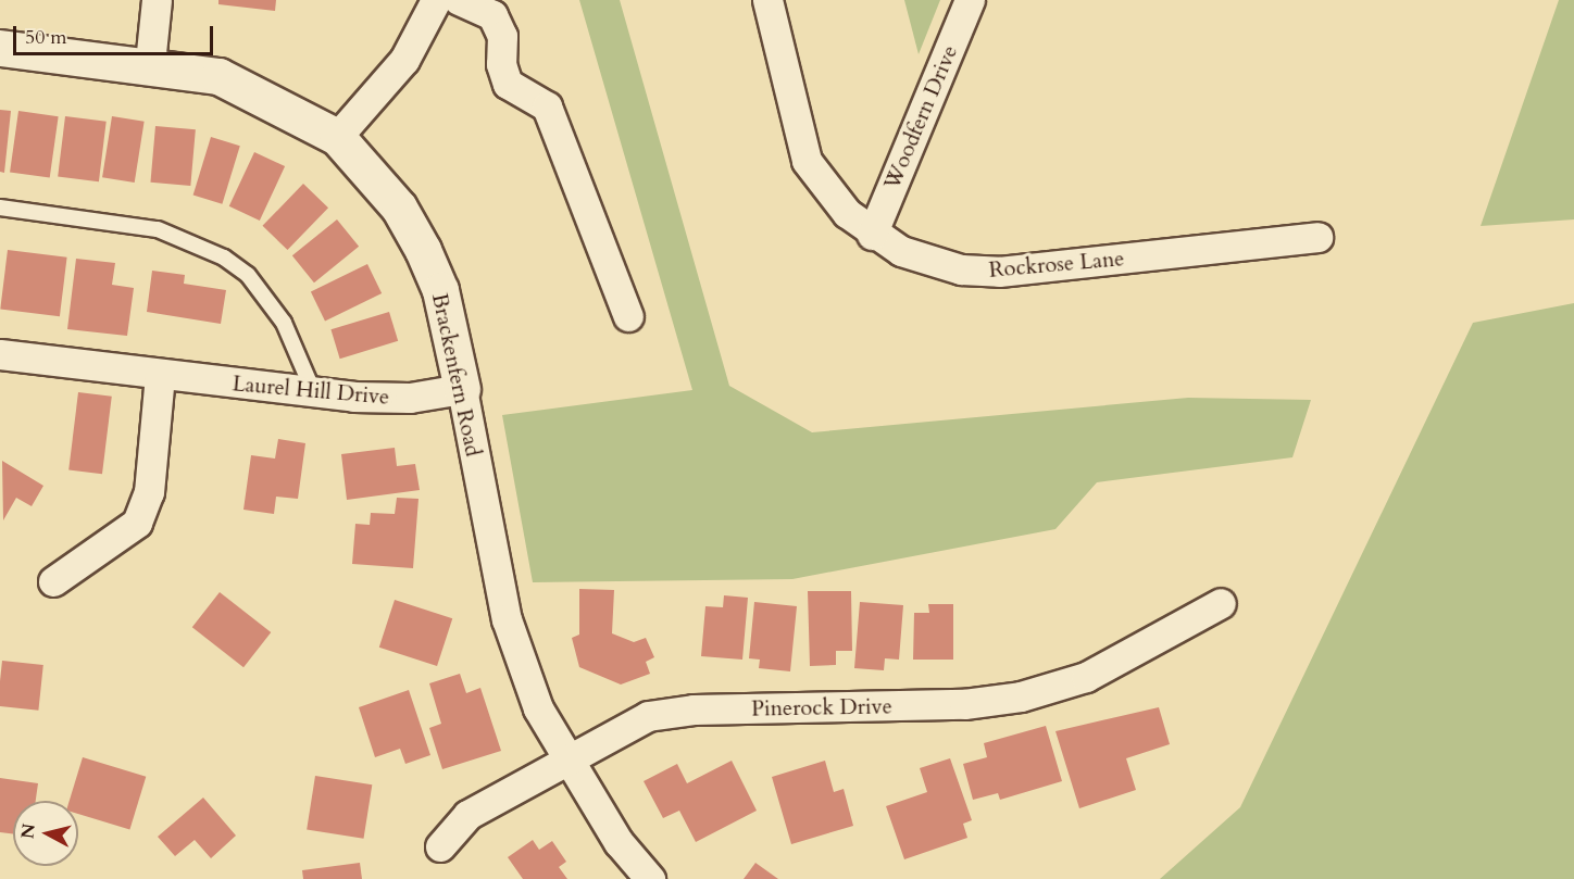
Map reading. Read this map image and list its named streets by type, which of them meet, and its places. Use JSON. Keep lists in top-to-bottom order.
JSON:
{
  "streets": {
    "street": [
      "Woodfern Drive",
      "Rockrose Lane",
      "Brackenfern Road",
      "Laurel Hill Drive",
      "Pinerock Drive"
    ]
  },
  "crossings": [
    ["Woodfern Drive", "Rockrose Lane"],
    ["Brackenfern Road", "Laurel Hill Drive"],
    ["Brackenfern Road", "Pinerock Drive"]
  ],
  "scale_bar": "50 m",
  "north": "left"
}
